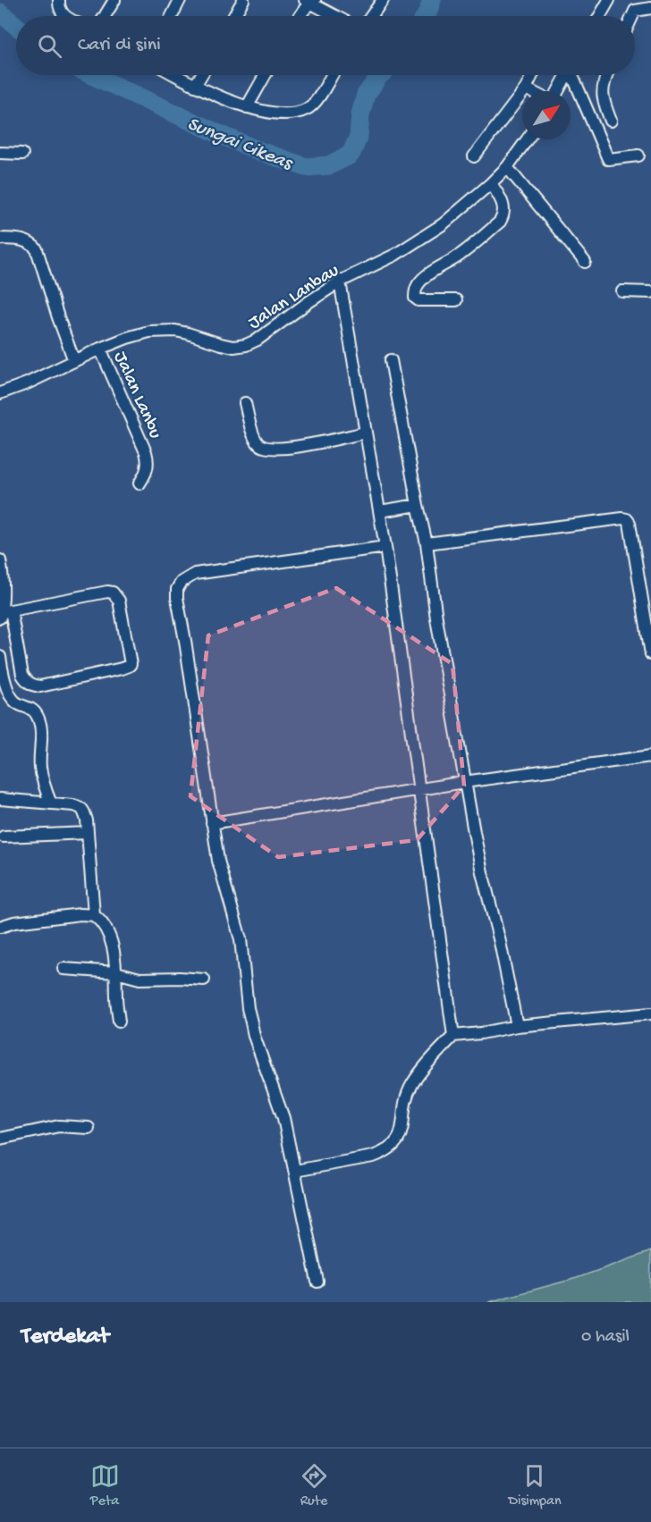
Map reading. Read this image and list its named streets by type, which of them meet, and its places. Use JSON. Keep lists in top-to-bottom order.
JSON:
{
  "streets": {
    "street": ["Jalan Lanbau", "Jalan Lanbu"]
  },
  "crossings": [
    ["Jalan Lanbau", "Jalan Lanbu"]
  ],
  "water": ["Sungai Cikeas"],
  "north": "top right",
  "page": {
    "search": "Cari di sini",
    "heading": ["Terdekat", "0 hasil"],
    "nav": ["Peta", "Rute", "Disimpan"]
  }
}
